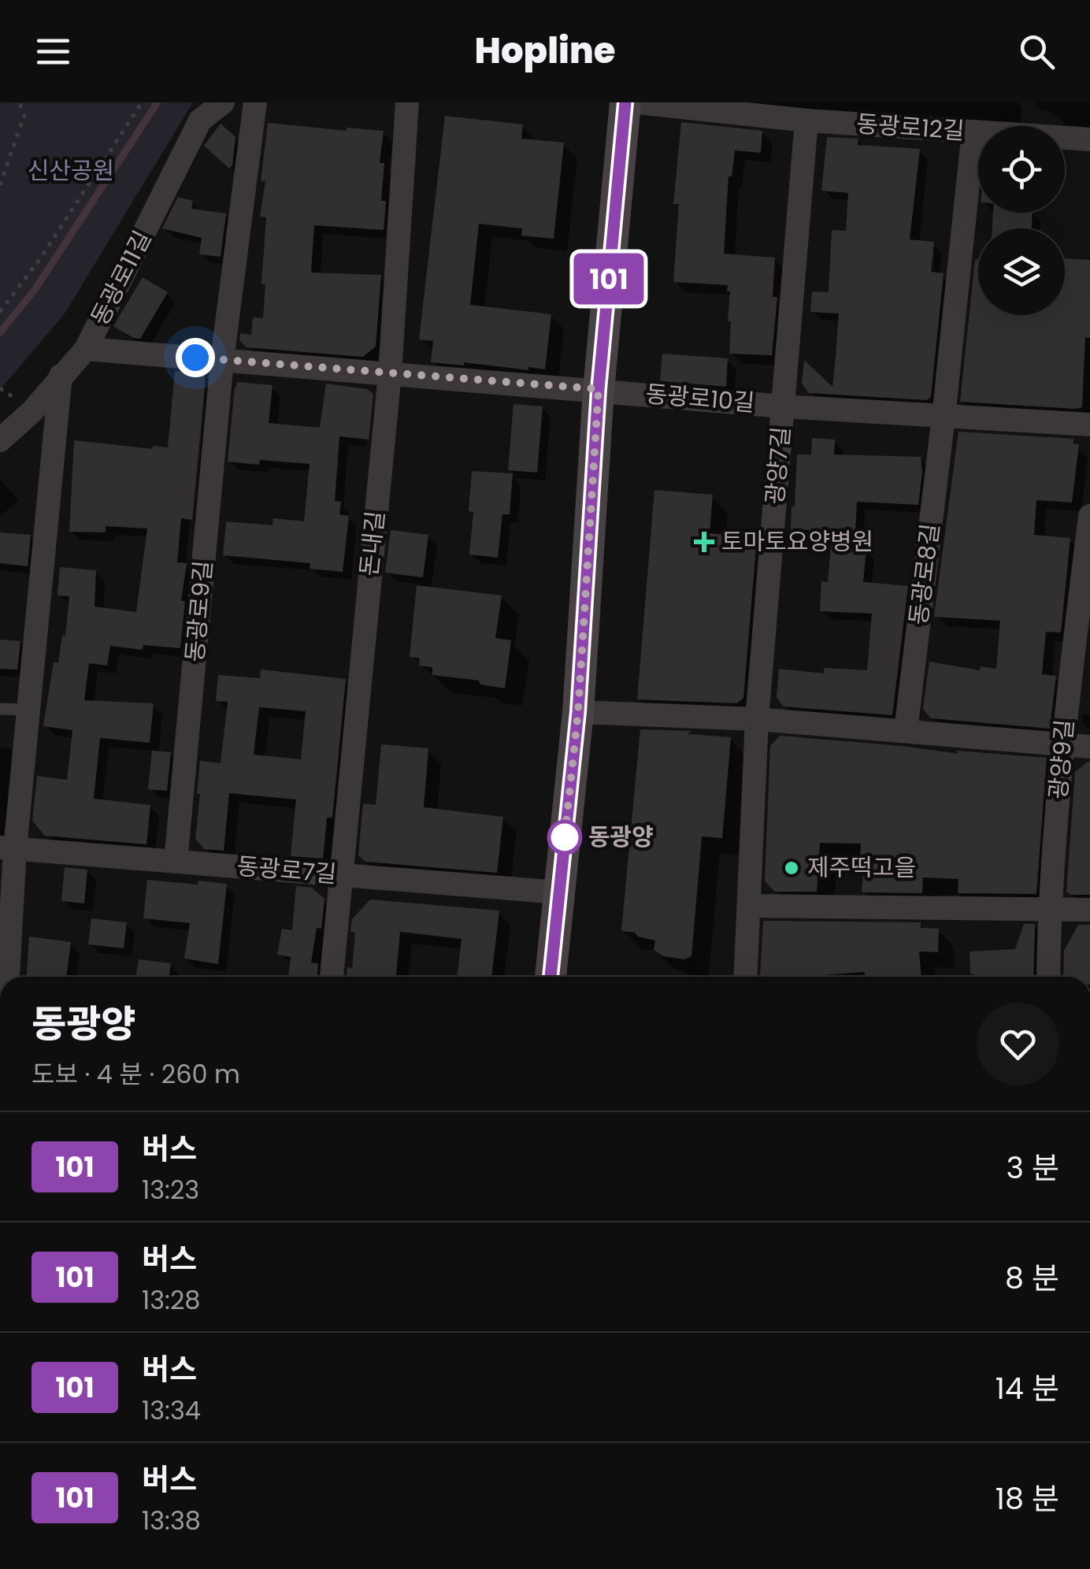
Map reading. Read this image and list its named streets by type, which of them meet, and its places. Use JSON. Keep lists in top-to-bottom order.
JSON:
{
  "streets": {
    "street": [
      "동광로12길",
      "동광로11길",
      "동광로10길",
      "광양7길",
      "돈내길",
      "동광로8길",
      "동광로9길",
      "광양9길",
      "동광로7길"
    ]
  },
  "crossings": [
    ["동광로12길", "광양7길"],
    ["동광로10길", "광양7길"],
    ["동광로10길", "동광로8길"],
    ["돈내길", "동광로7길"],
    ["동광로9길", "동광로7길"]
  ],
  "parks": ["신산공원"],
  "places": {
    "health": ["토마토요양병원"],
    "other": ["동광양", "제주떡고을"]
  },
  "lines": ["bus line 101"],
  "page": {
    "header": "Hopline",
    "on_map": "101",
    "heading": ["동광양", "도보 · 4 분 · 260 m"],
    "list": [
      {
        "mark": "101",
        "name": "버스",
        "note": "13:23",
        "value": "3 분"
      },
      {
        "mark": "101",
        "name": "버스",
        "note": "13:28",
        "value": "8 분"
      },
      {
        "mark": "101",
        "name": "버스",
        "note": "13:34",
        "value": "14 분"
      },
      {
        "mark": "101",
        "name": "버스",
        "note": "13:38",
        "value": "18 분"
      }
    ]
  }
}
